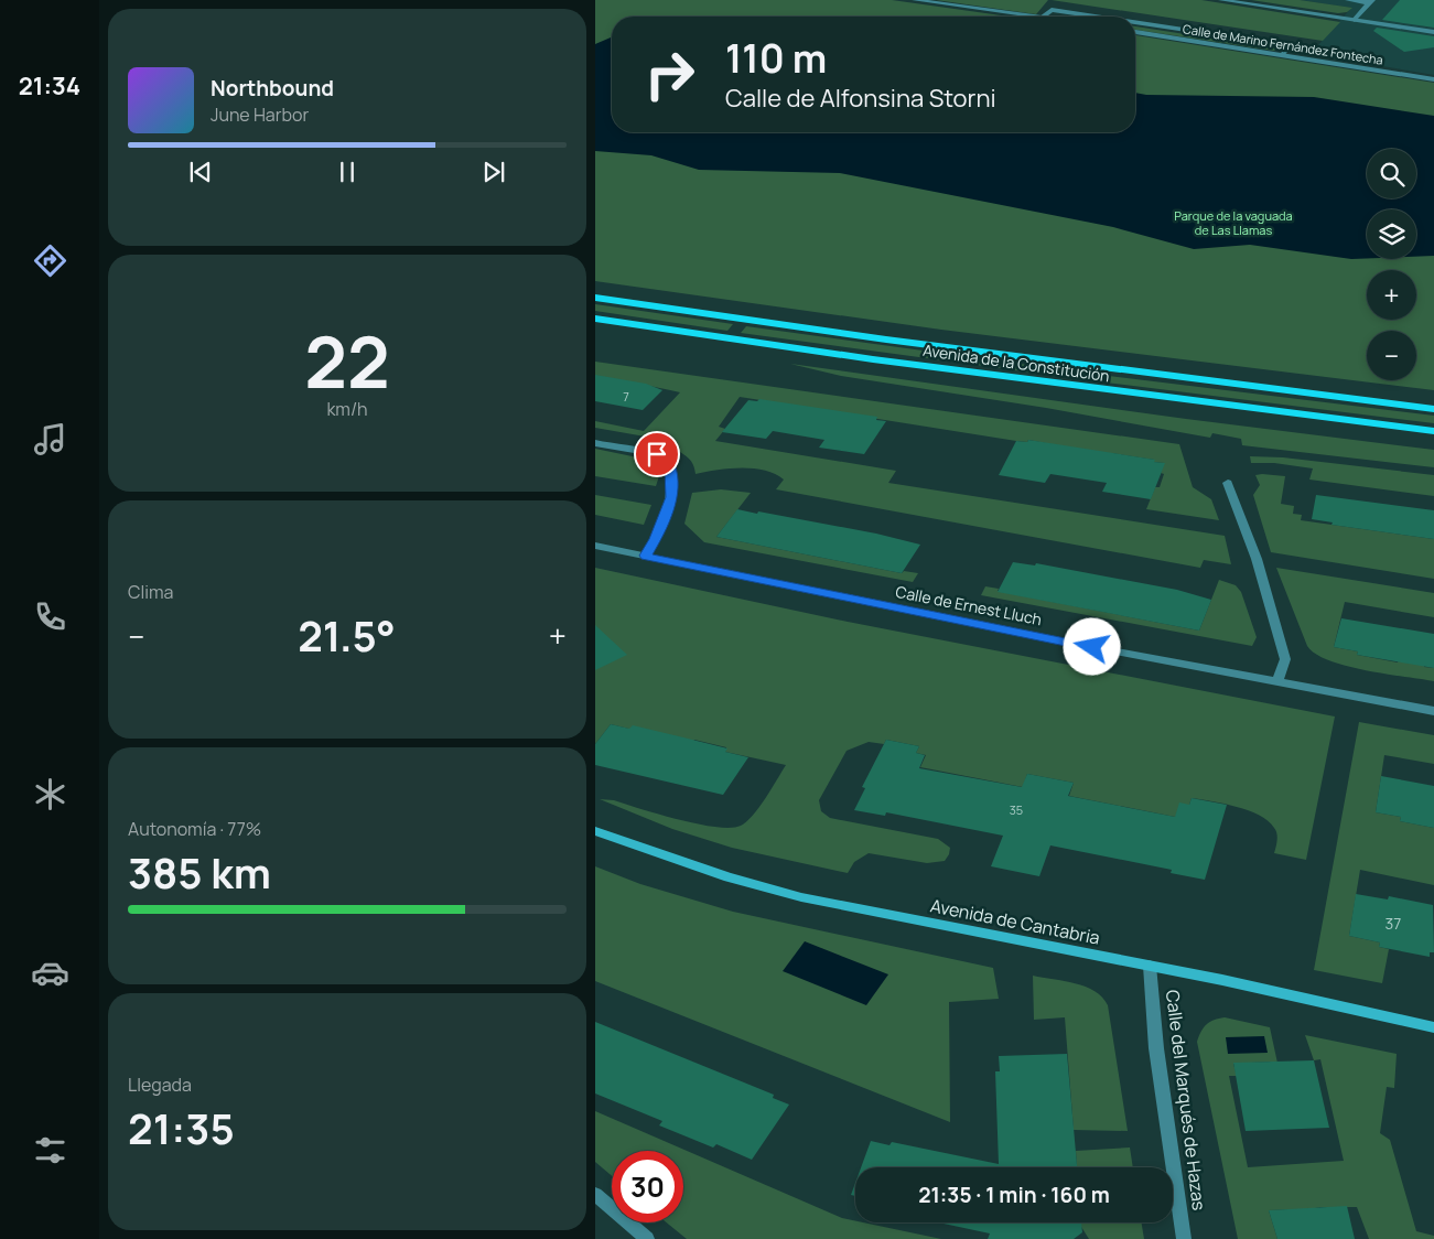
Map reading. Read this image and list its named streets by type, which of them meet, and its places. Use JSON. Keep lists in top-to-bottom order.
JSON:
{
  "streets": {
    "main road": ["Avenida de la Constitución", "Avenida de Cantabria"],
    "street": ["Calle de Marino Fernández Fontecha", "Calle de Ernest Lluch", "Calle del Marqués de Hazas"]
  },
  "crossings": [
    ["Avenida de Cantabria", "Calle del Marqués de Hazas"]
  ],
  "parks": ["Parque de la vaguada de Las Llamas"],
  "house_numbers": ["7", "35", "37"],
  "page": {
    "tabs": "21:34",
    "turn": ["110 m", "Calle de Alfonsina Storni"],
    "song": ["Northbound", "June Harbor"],
    "map_buttons": ["+", "−"],
    "tile": [
      ["22", "km/h"],
      "Clima",
      ["Autonomía · 77%", "385 km"],
      ["Llegada", "21:35"]
    ],
    "heat": ["−", "21.5°", "+"],
    "limit": "30",
    "trip": "21:35 · 1 min · 160 m"
  }
}
